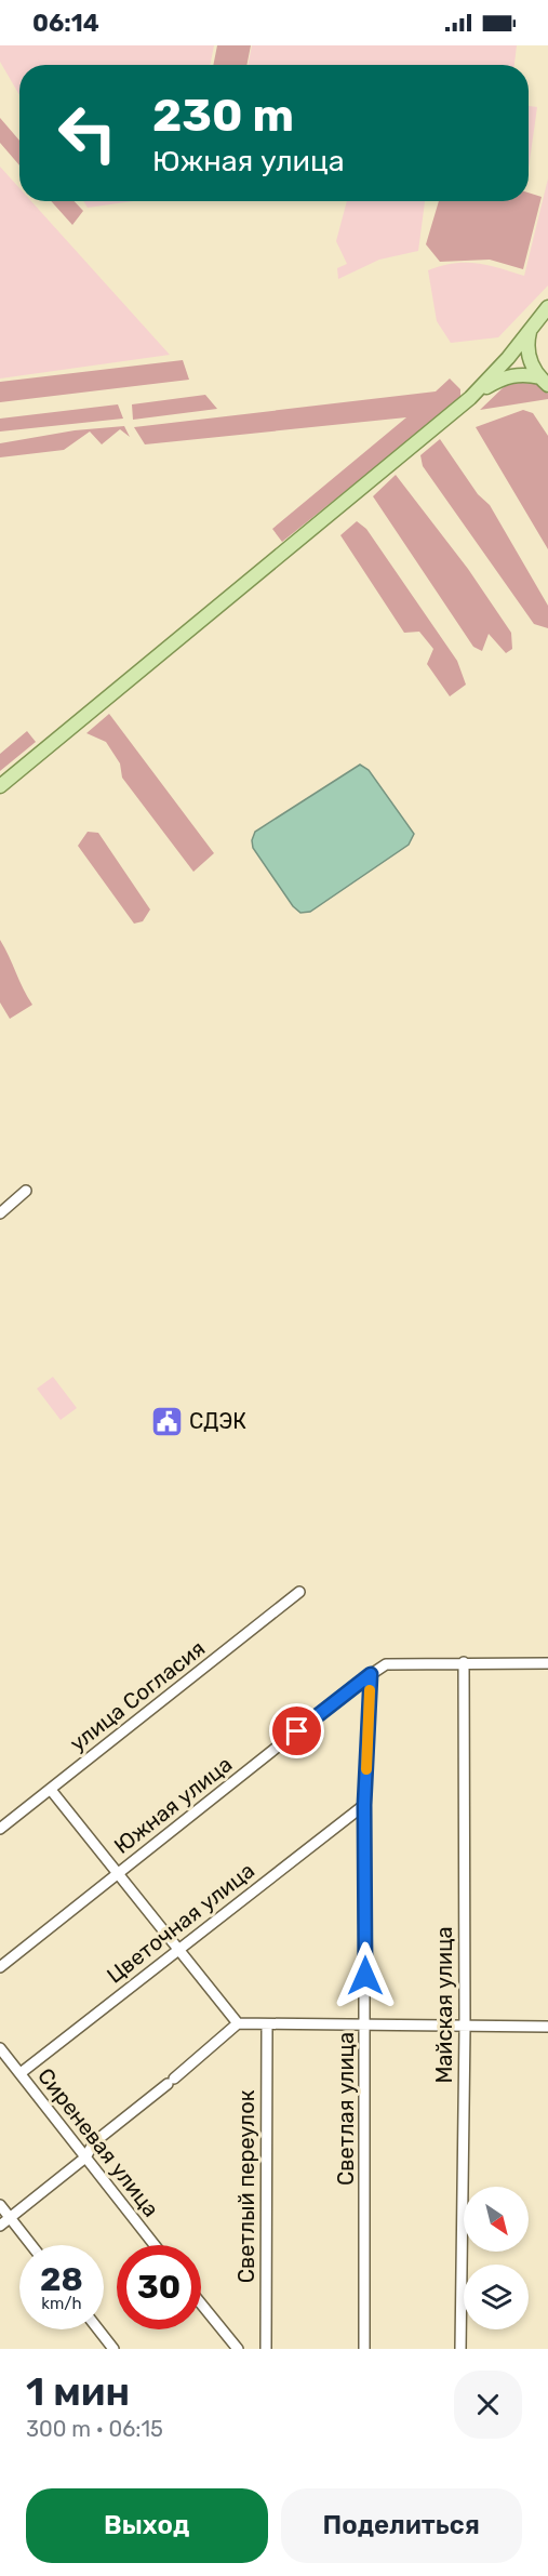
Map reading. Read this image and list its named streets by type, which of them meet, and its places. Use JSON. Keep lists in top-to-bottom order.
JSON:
{
  "streets": {
    "street": [
      "улица Согласия",
      "Южная улица",
      "Цветочная улица",
      "Майская улица",
      "Светлая улица",
      "Сиреневая улица",
      "Светлый переулок"
    ]
  },
  "crossings": [
    ["Южная улица", "Майская улица"],
    ["Южная улица", "Светлая улица"],
    ["Цветочная улица", "Светлая улица"],
    ["Цветочная улица", "Сиреневая улица"]
  ],
  "places": {
    "public building": ["СДЭК"]
  },
  "north": "bottom right",
  "page": {
    "status": "06:14",
    "turn": ["230 m", "Южная улица"],
    "speed": "28 km/h",
    "limit": "30",
    "heading": ["1 мин", "300 m · 06:15"],
    "buttons": ["Выход", "Поделиться"]
  }
}
